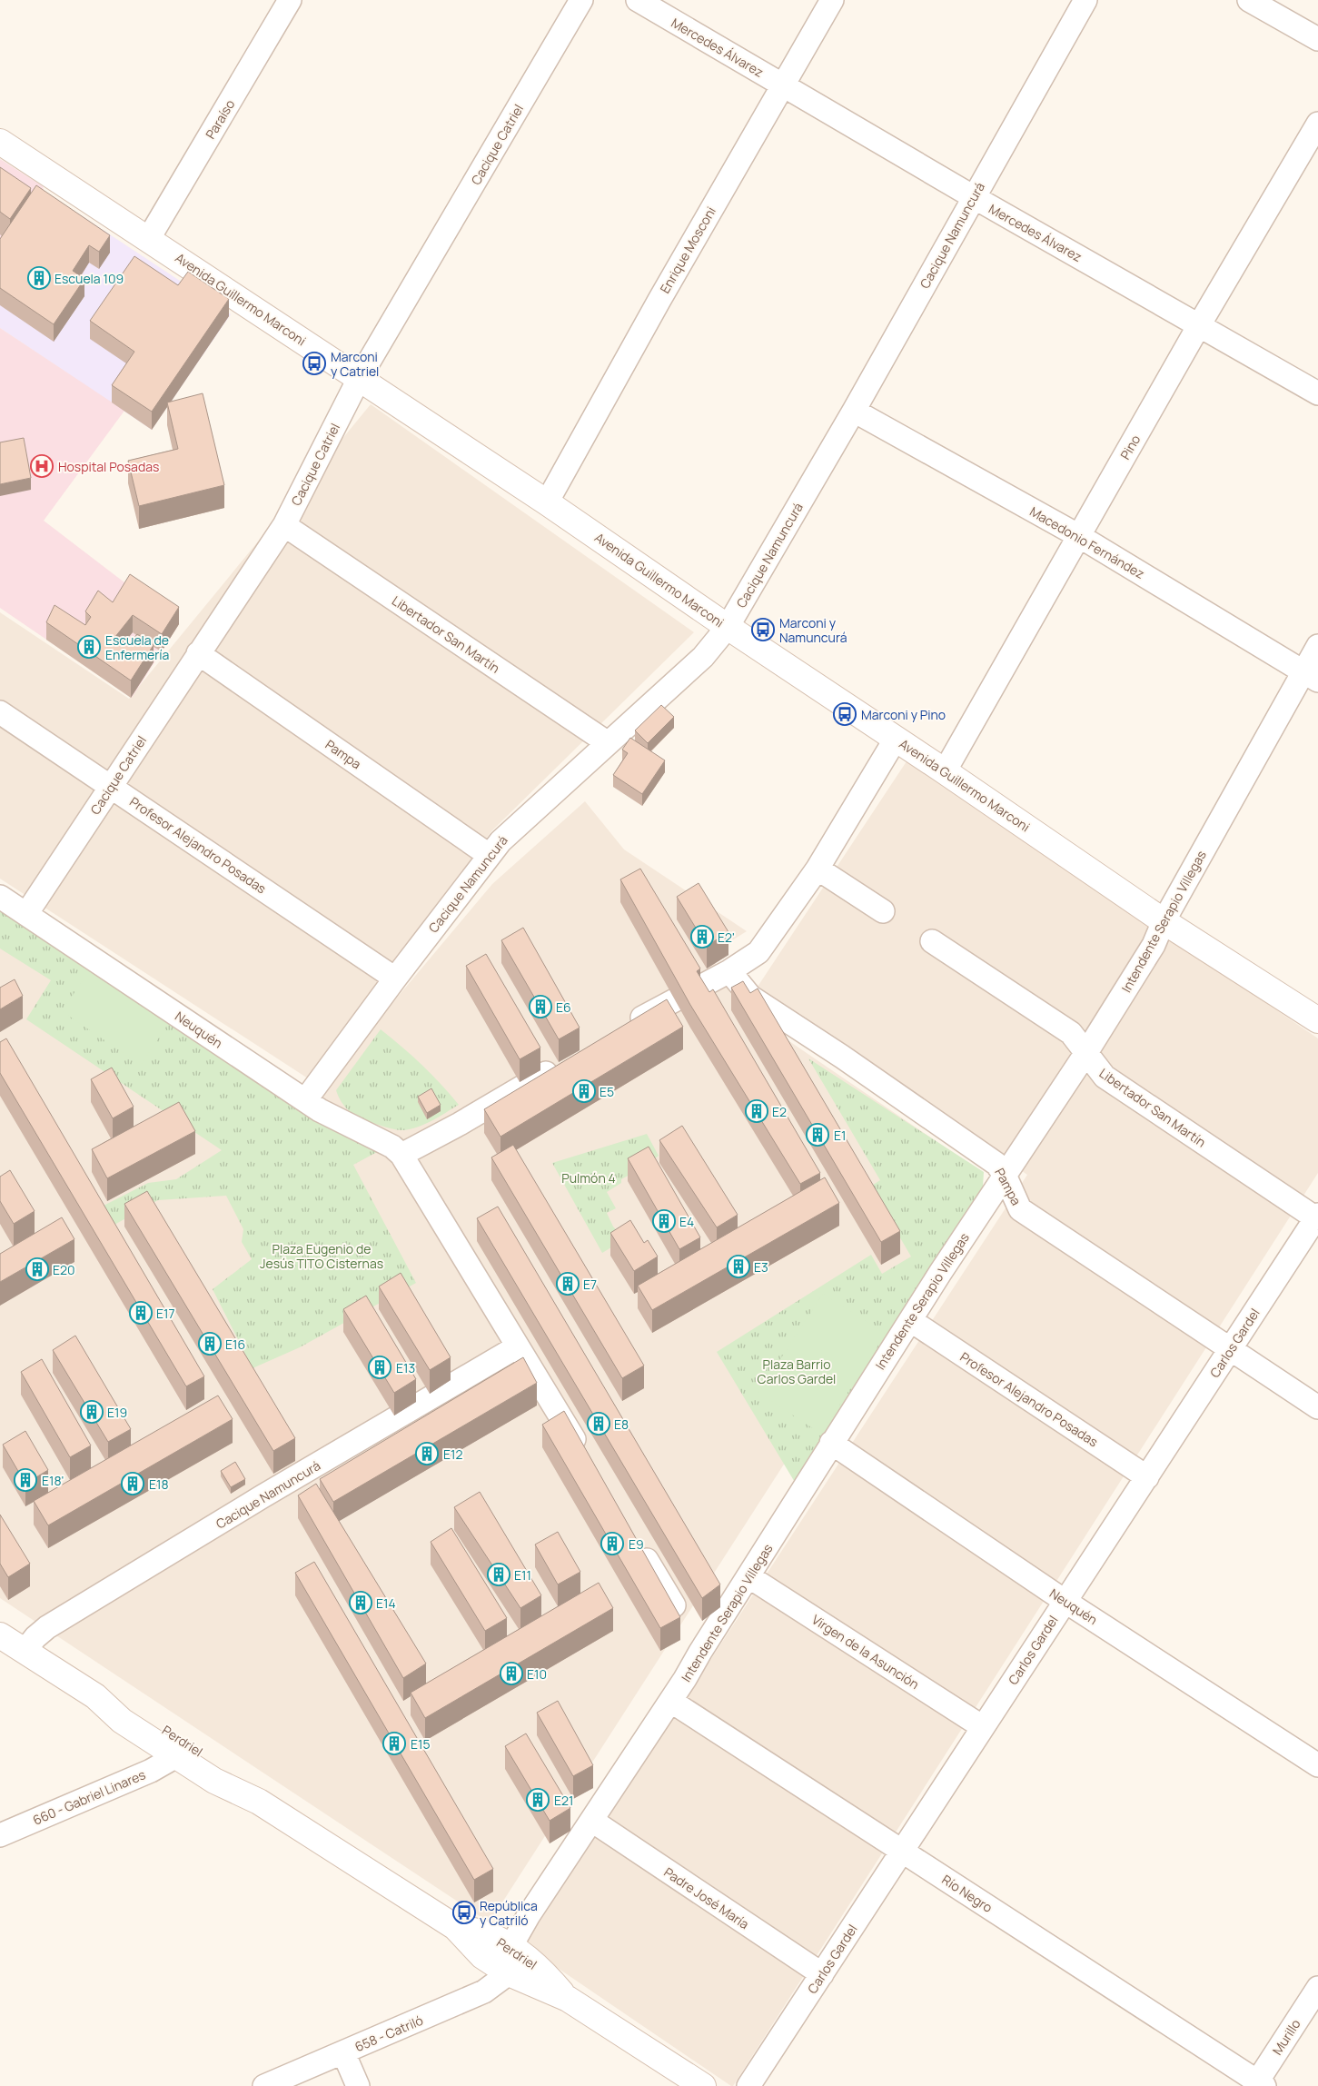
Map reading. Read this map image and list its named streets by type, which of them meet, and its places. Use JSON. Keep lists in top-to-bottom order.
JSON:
{
  "streets": {
    "main road": ["Avenida Guillermo Marconi", "Perdriel"],
    "street": [
      "Mercedes Álvarez",
      "Paraíso",
      "Cacique Catriel",
      "Cacique Namuncurá",
      "Enrique Mosconi",
      "Pino",
      "Macedonio Fernández",
      "Libertador San Martín",
      "Pampa",
      "Profesor Alejandro Posadas",
      "Intendente Serapio Villegas",
      "Neuquén",
      "Carlos Gardel",
      "Virgen de la Asunción",
      "660 - Gabriel Linares",
      "Río Negro",
      "Padre José María",
      "658 - Catriló",
      "Murillo"
    ]
  },
  "crossings": [
    ["Mercedes Álvarez", "Cacique Namuncurá"],
    ["Mercedes Álvarez", "Enrique Mosconi"],
    ["Mercedes Álvarez", "Pino"],
    ["Paraíso", "Avenida Guillermo Marconi"],
    ["Cacique Catriel", "Avenida Guillermo Marconi"],
    ["Cacique Catriel", "Libertador San Martín"],
    ["Cacique Catriel", "Pampa"],
    ["Cacique Catriel", "Profesor Alejandro Posadas"],
    ["Cacique Catriel", "Neuquén"],
    ["Cacique Namuncurá", "Avenida Guillermo Marconi"],
    ["Cacique Namuncurá", "Macedonio Fernández"],
    ["Cacique Namuncurá", "Libertador San Martín"],
    ["Cacique Namuncurá", "Pampa"],
    ["Cacique Namuncurá", "Profesor Alejandro Posadas"],
    ["Cacique Namuncurá", "Neuquén"],
    ["Enrique Mosconi", "Avenida Guillermo Marconi"],
    ["Avenida Guillermo Marconi", "Pino"],
    ["Avenida Guillermo Marconi", "Intendente Serapio Villegas"],
    ["Pino", "Macedonio Fernández"],
    ["Macedonio Fernández", "Intendente Serapio Villegas"],
    ["Libertador San Martín", "Intendente Serapio Villegas"],
    ["Libertador San Martín", "Carlos Gardel"],
    ["Pampa", "Intendente Serapio Villegas"],
    ["Pampa", "Carlos Gardel"],
    ["Profesor Alejandro Posadas", "Intendente Serapio Villegas"],
    ["Profesor Alejandro Posadas", "Carlos Gardel"],
    ["Intendente Serapio Villegas", "Neuquén"],
    ["Intendente Serapio Villegas", "Virgen de la Asunción"],
    ["Intendente Serapio Villegas", "Perdriel"],
    ["Intendente Serapio Villegas", "Río Negro"],
    ["Intendente Serapio Villegas", "Padre José María"],
    ["Neuquén", "Carlos Gardel"],
    ["Carlos Gardel", "Virgen de la Asunción"],
    ["Carlos Gardel", "Río Negro"],
    ["Carlos Gardel", "Padre José María"],
    ["Río Negro", "Murillo"]
  ],
  "parks": ["Pulmón 4", "Plaza Eugenio de Jesús TITO Cisternas", "Plaza Barrio Carlos Gardel"],
  "places": {
    "building": [
      "Escuela 109",
      "Escuela de Enfermería",
      "E2'",
      "E6",
      "E5",
      "E2",
      "E1",
      "E4",
      "E3",
      "E20",
      "E7",
      "E17",
      "E16",
      "E13",
      "E19",
      "E8",
      "E12",
      "E18'",
      "E18",
      "E9",
      "E11",
      "E14",
      "E10",
      "E15",
      "E21"
    ],
    "bus stop": [
      "Marconi y Catriel",
      "Marconi y Namuncurá",
      "Marconi y Pino",
      "República y Catriló"
    ],
    "hospital": ["Hospital Posadas"]
  }
}
